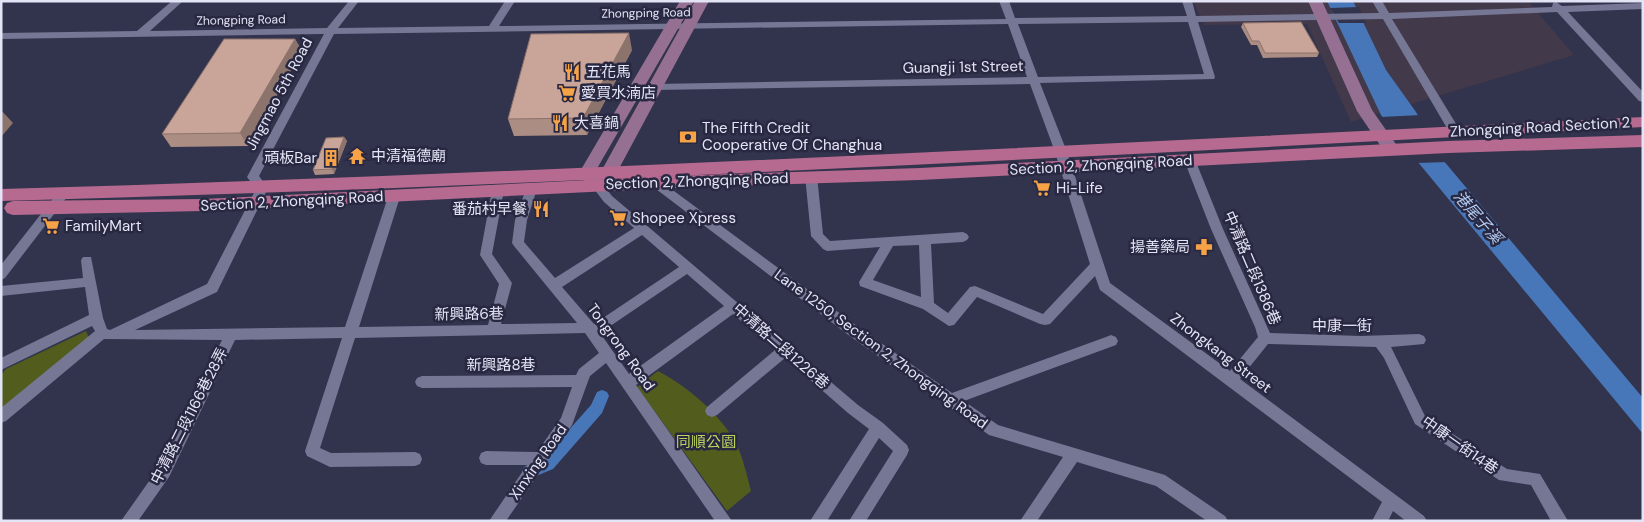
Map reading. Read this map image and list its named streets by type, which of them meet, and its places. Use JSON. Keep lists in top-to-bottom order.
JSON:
{
  "streets": {
    "main road": ["Zhongqing Road Section 2", "Section 2, Zhongqing Road"],
    "street": [
      "Zhongping Road",
      "Guangji 1st Street",
      "Jingmao 5th Road",
      "中清路二段1386巷",
      "新興路6巷",
      "中康一街",
      "中清路二段1226巷",
      "Tongrong Road",
      "Lane 1250, Section 2, Zhongqing Road",
      "Zhongkang Street",
      "新興路8巷",
      "中清路二段1166巷28弄",
      "中康一街14巷",
      "Xinxing Road"
    ]
  },
  "crossings": [
    ["Zhongping Road", "Guangji 1st Street"],
    ["Zhongping Road", "Jingmao 5th Road"],
    ["Zhongping Road", "Zhongkang Street"],
    ["Guangji 1st Street", "Zhongkang Street"],
    ["Jingmao 5th Road", "Section 2, Zhongqing Road"],
    ["Zhongqing Road Section 2", "Section 2, Zhongqing Road"],
    ["Section 2, Zhongqing Road", "中清路二段1386巷"],
    ["Section 2, Zhongqing Road", "中清路二段1226巷"],
    ["Section 2, Zhongqing Road", "Tongrong Road"],
    ["Section 2, Zhongqing Road", "Lane 1250, Section 2, Zhongqing Road"],
    ["Section 2, Zhongqing Road", "Zhongkang Street"],
    ["中清路二段1386巷", "中康一街"],
    ["中清路二段1386巷", "Zhongkang Street"],
    ["新興路6巷", "Tongrong Road"],
    ["新興路6巷", "中清路二段1166巷28弄"],
    ["中康一街", "中康一街14巷"],
    ["Tongrong Road", "Xinxing Road"],
    ["新興路8巷", "Xinxing Road"]
  ],
  "water": ["港尾子溪"],
  "parks": ["同順公園"],
  "places": {
    "restaurant": ["五花馬", "大喜鍋", "番茄村早餐"],
    "supermarket": [
      "愛買水湳店",
      "Hi-Life",
      "Shopee Xpress",
      "FamilyMart"
    ],
    "bank": ["The Fifth Credit Cooperative Of Changhua"],
    "temple": ["中清福德廟"],
    "building": ["頑板Bar"],
    "pharmacy": ["揚善藥局"]
  }
}
